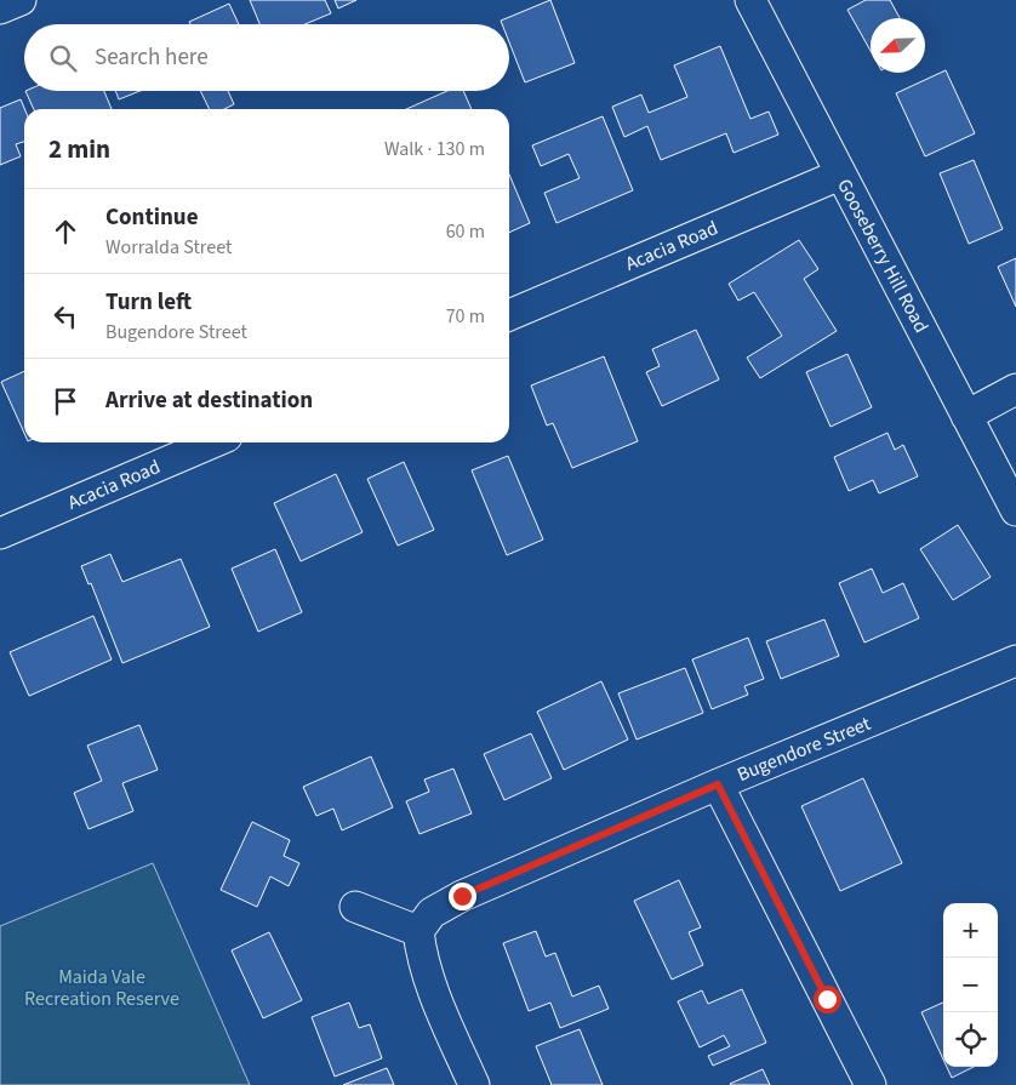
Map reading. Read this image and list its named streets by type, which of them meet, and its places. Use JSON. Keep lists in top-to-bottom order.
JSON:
{
  "streets": {
    "street": ["Acacia Road", "Gooseberry Hill Road", "Bugendore Street"]
  },
  "crossings": [
    ["Acacia Road", "Gooseberry Hill Road"]
  ],
  "parks": ["Maida Vale Recreation Reserve"],
  "north": "bottom left",
  "page": {
    "search": "Search here",
    "heading": ["2 min", "Walk · 130 m"],
    "list": [
      ["Continue", "Worralda Street", "60 m"],
      ["Turn left", "Bugendore Street", "70 m"],
      "Arrive at destination"
    ],
    "map_buttons": ["+", "−"]
  }
}
